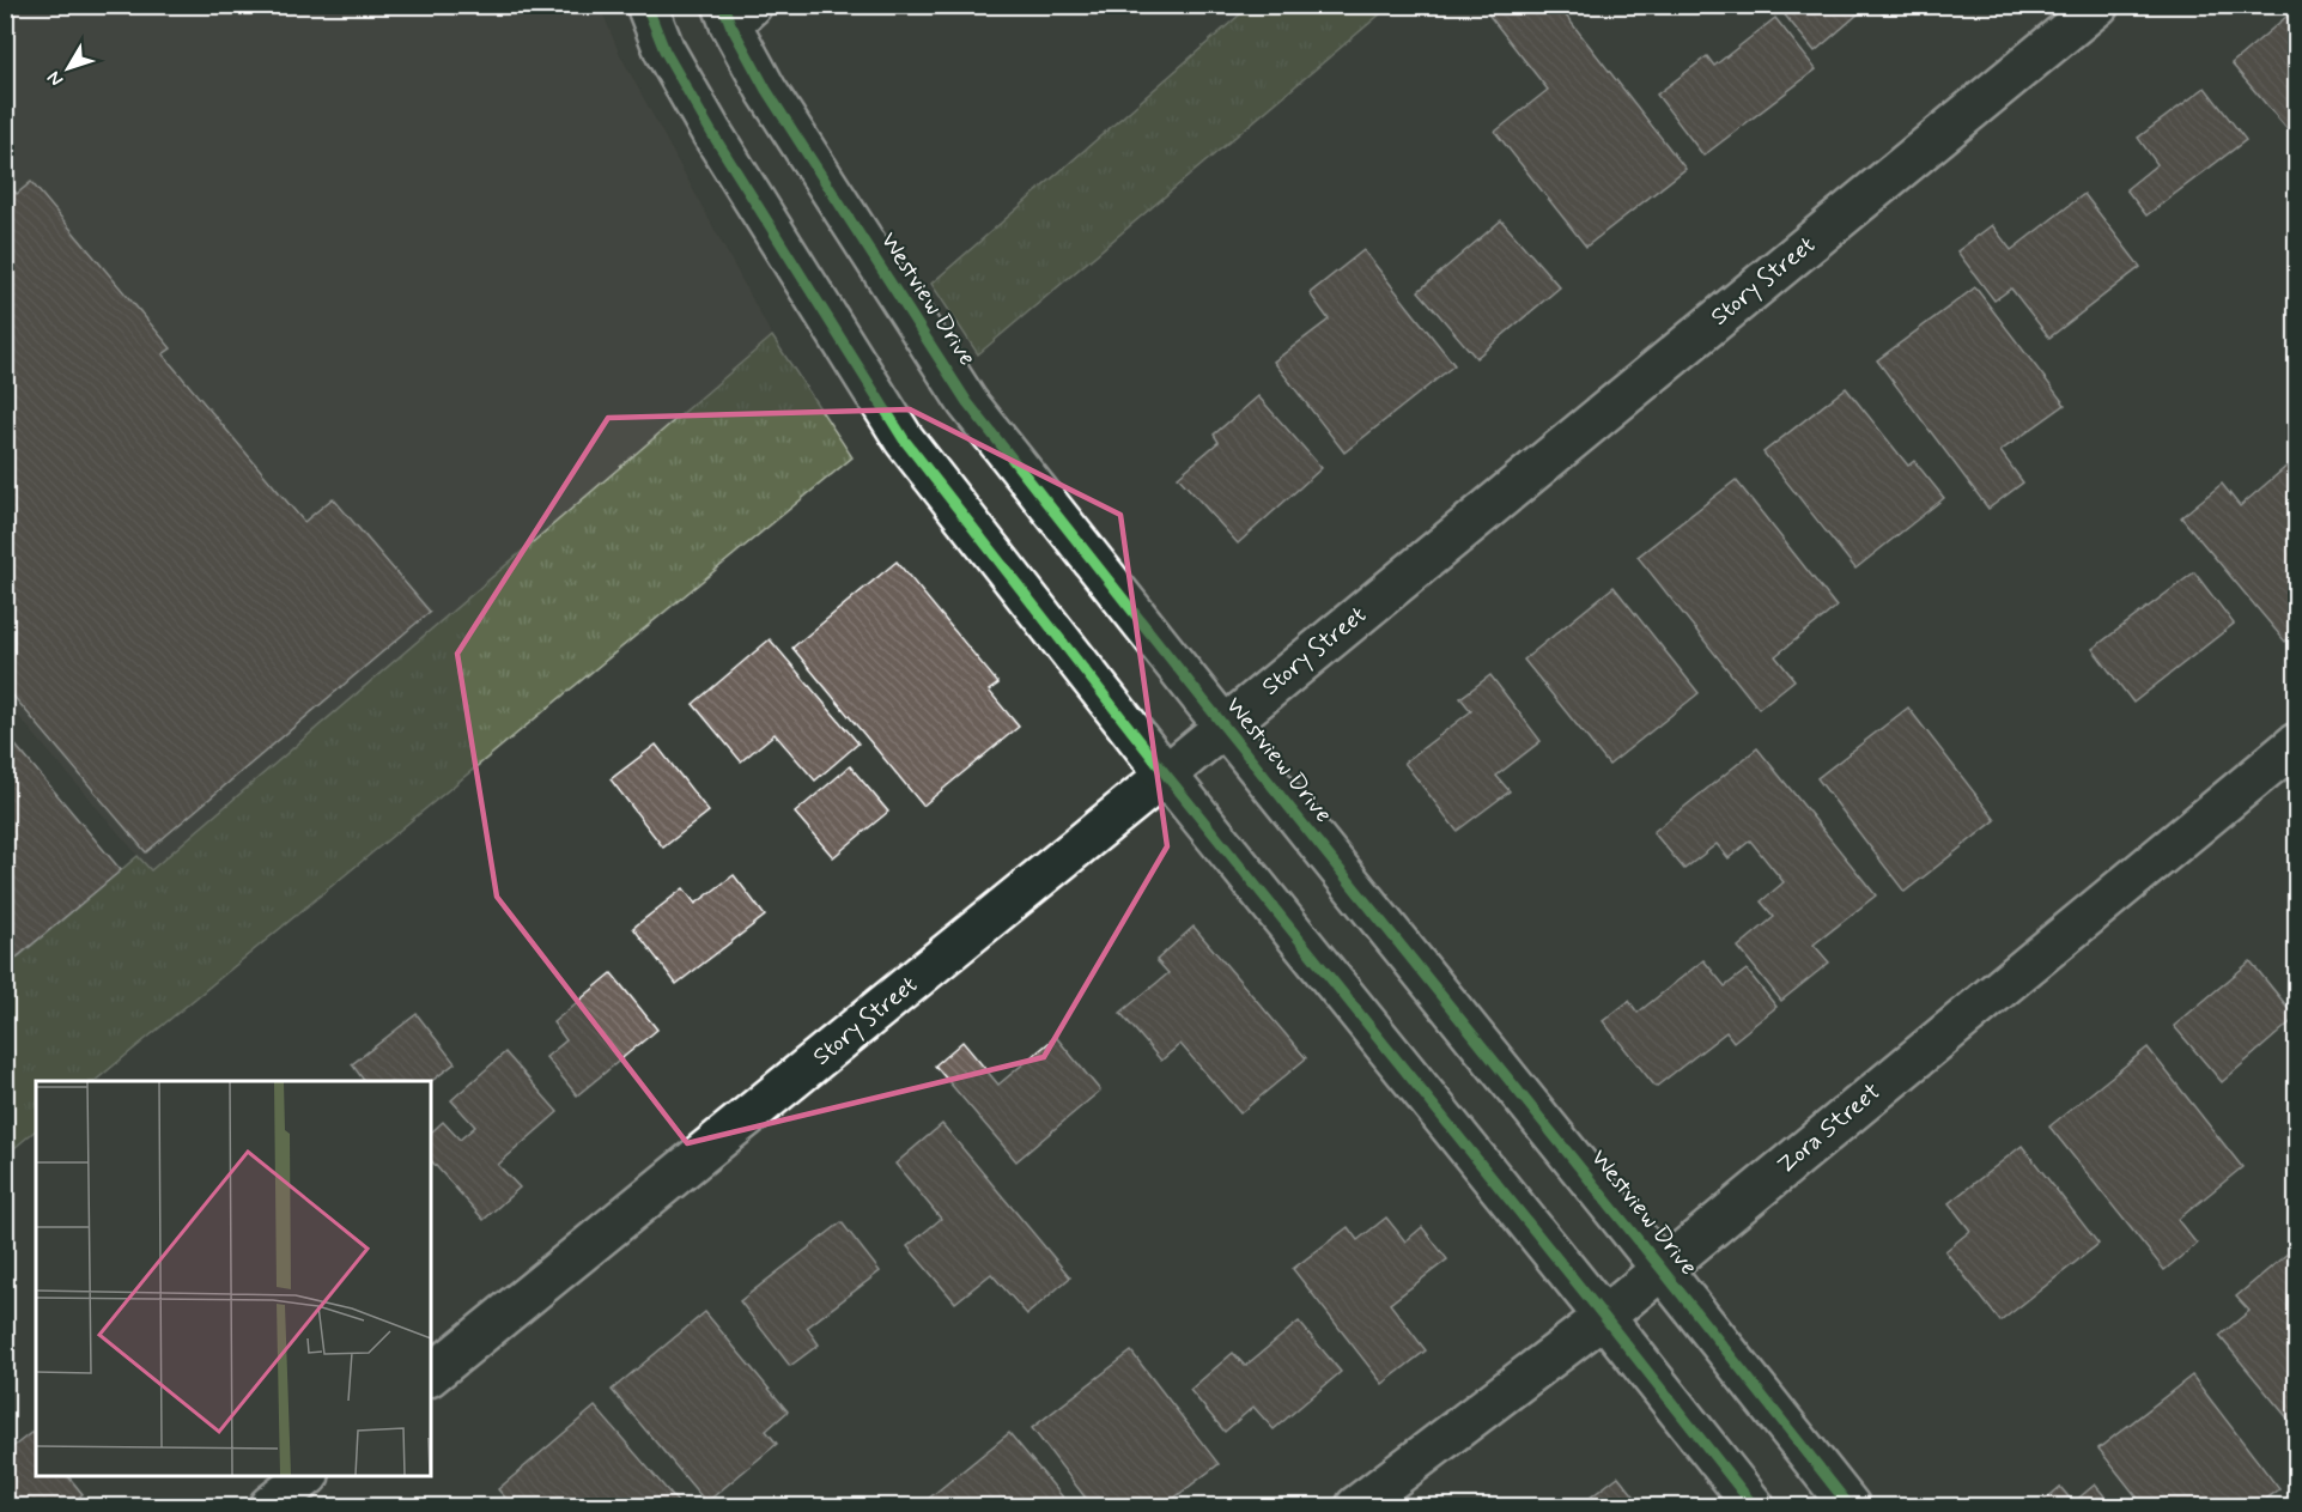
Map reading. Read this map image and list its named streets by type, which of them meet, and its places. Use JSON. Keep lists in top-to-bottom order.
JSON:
{
  "streets": {
    "main road": ["Story Street", "Westview Drive", "Zora Street"]
  },
  "crossings": [
    ["Story Street", "Westview Drive"],
    ["Westview Drive", "Zora Street"]
  ],
  "north": "bottom left"
}
